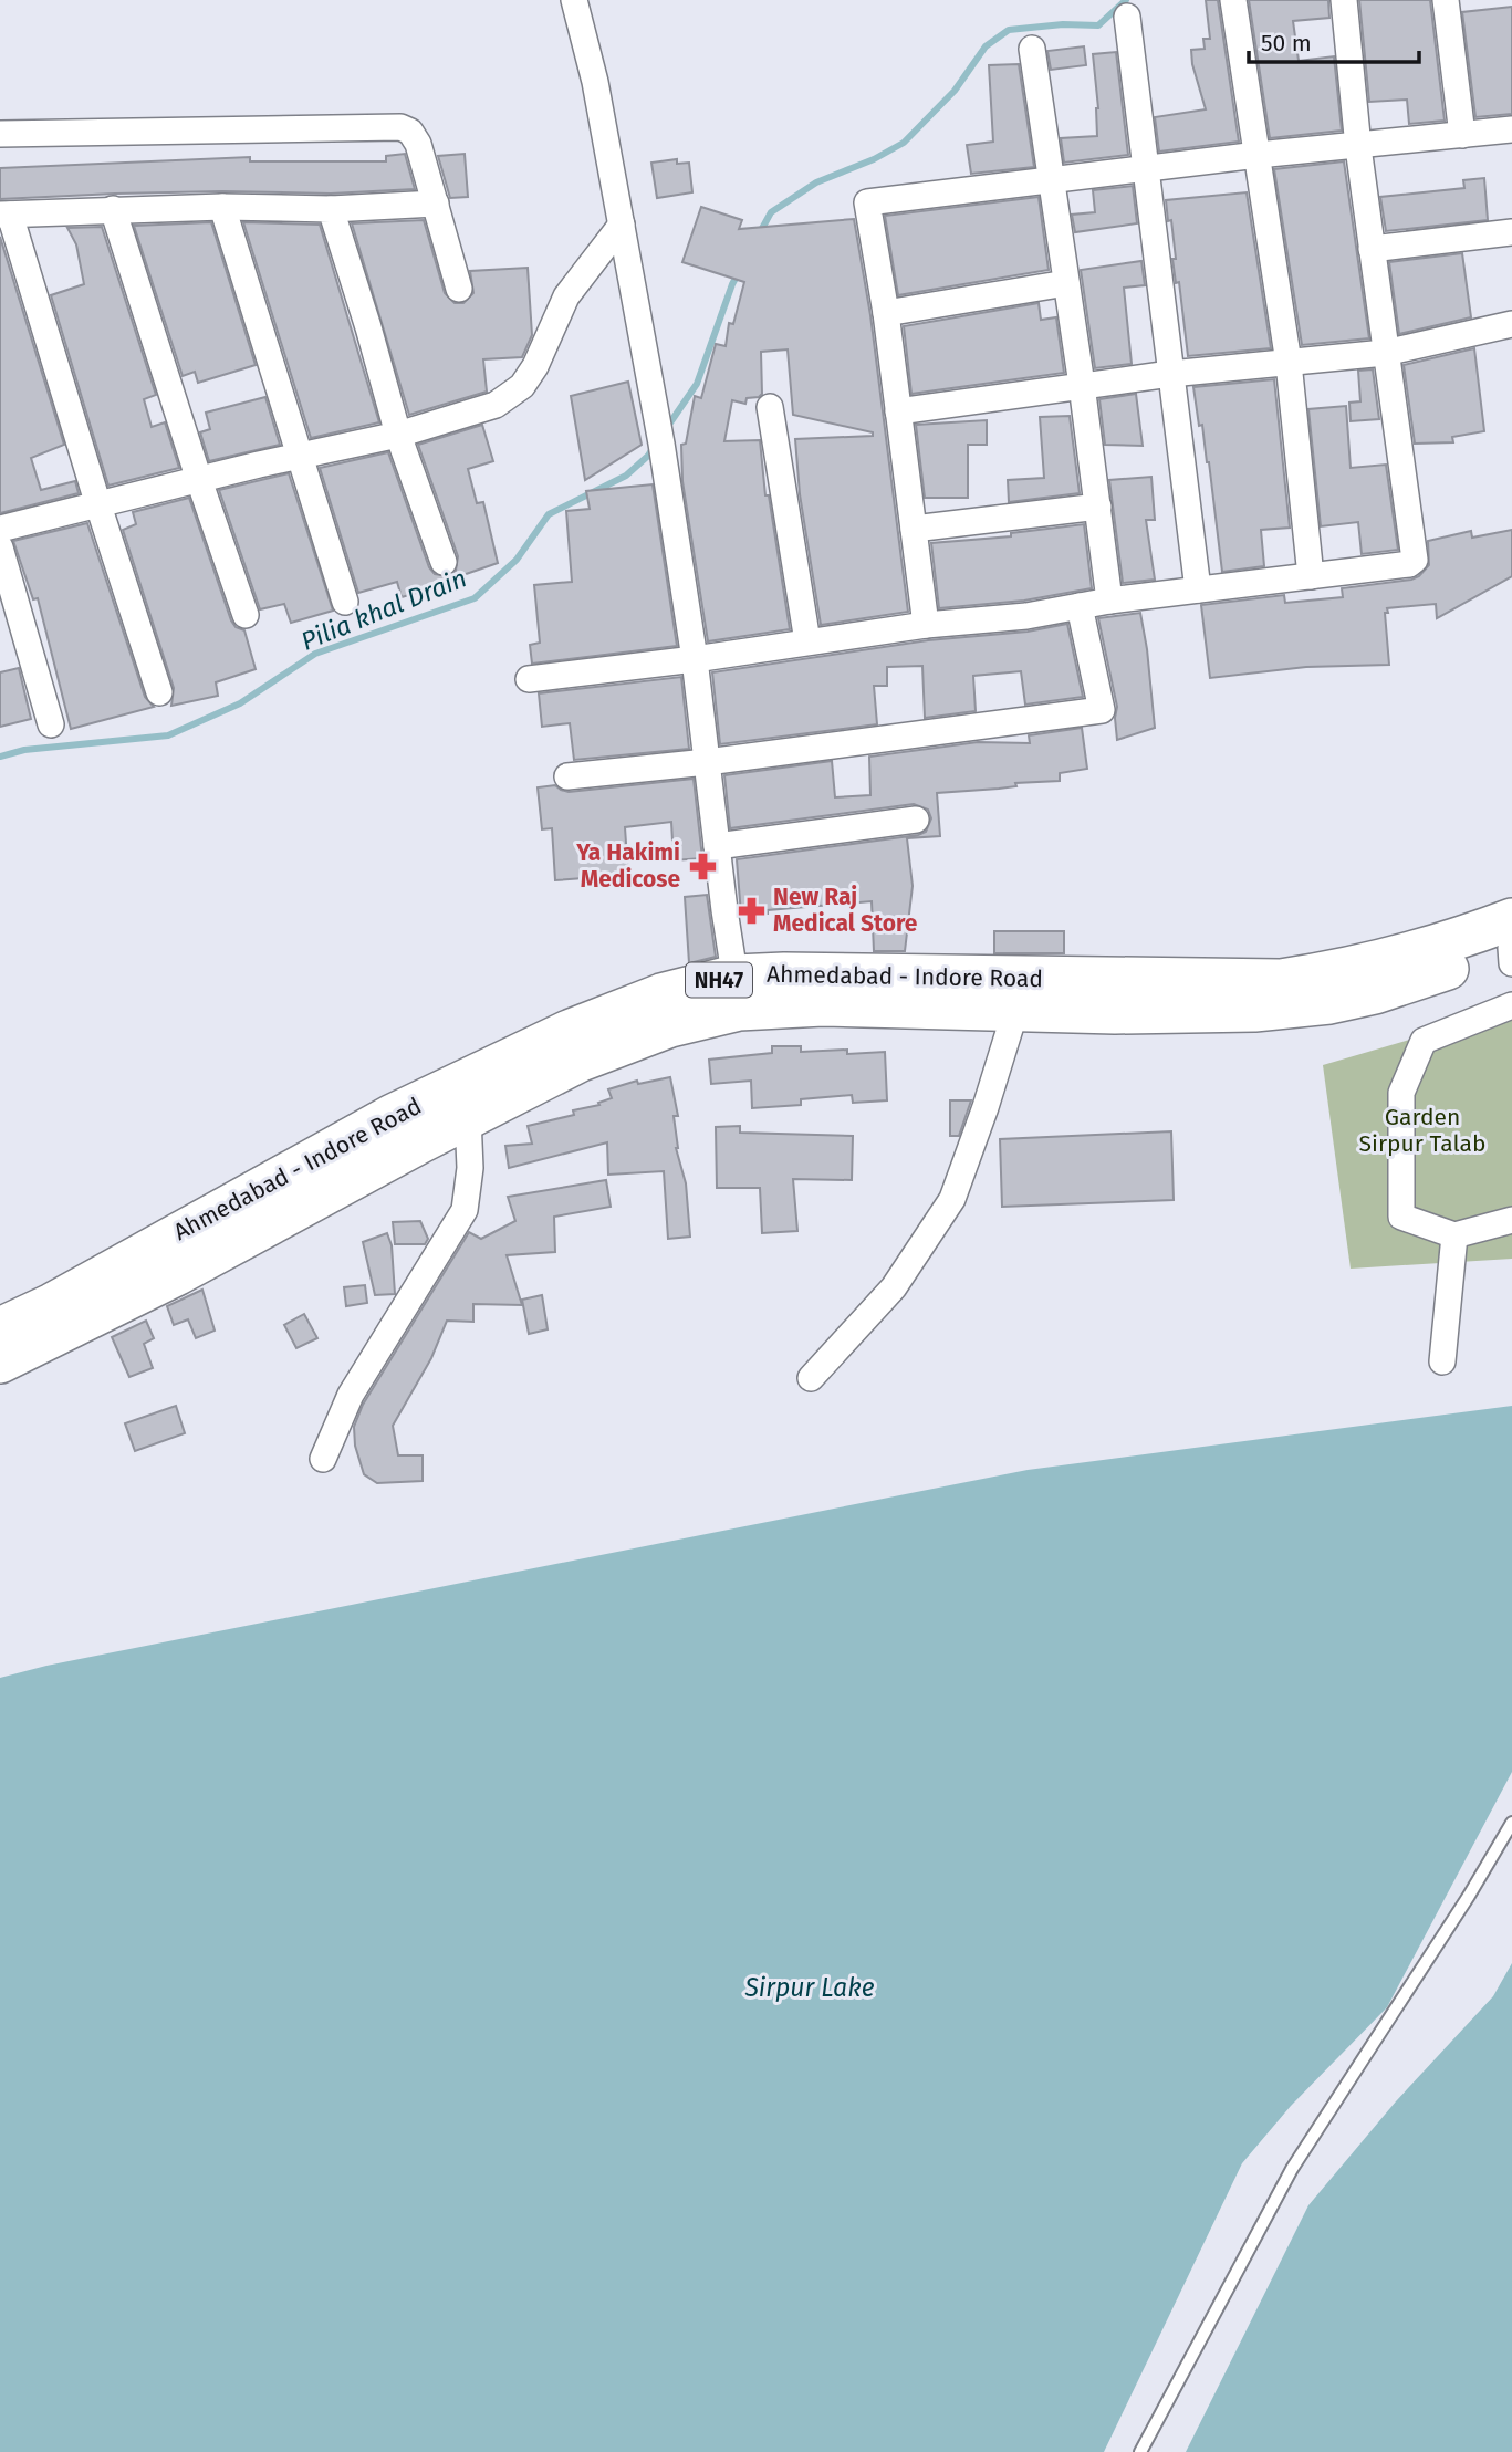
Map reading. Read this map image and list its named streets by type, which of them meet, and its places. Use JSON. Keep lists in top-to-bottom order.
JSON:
{
  "streets": {
    "highway": ["Ahmedabad - Indore Road", "NH47"]
  },
  "water": ["Pilia khal Drain", "Sirpur Lake"],
  "parks": ["Garden Sirpur Talab"],
  "places": {
    "pharmacy": ["Ya Hakimi Medicose", "New Raj Medical Store"]
  },
  "scale_bar": "50 m"
}
